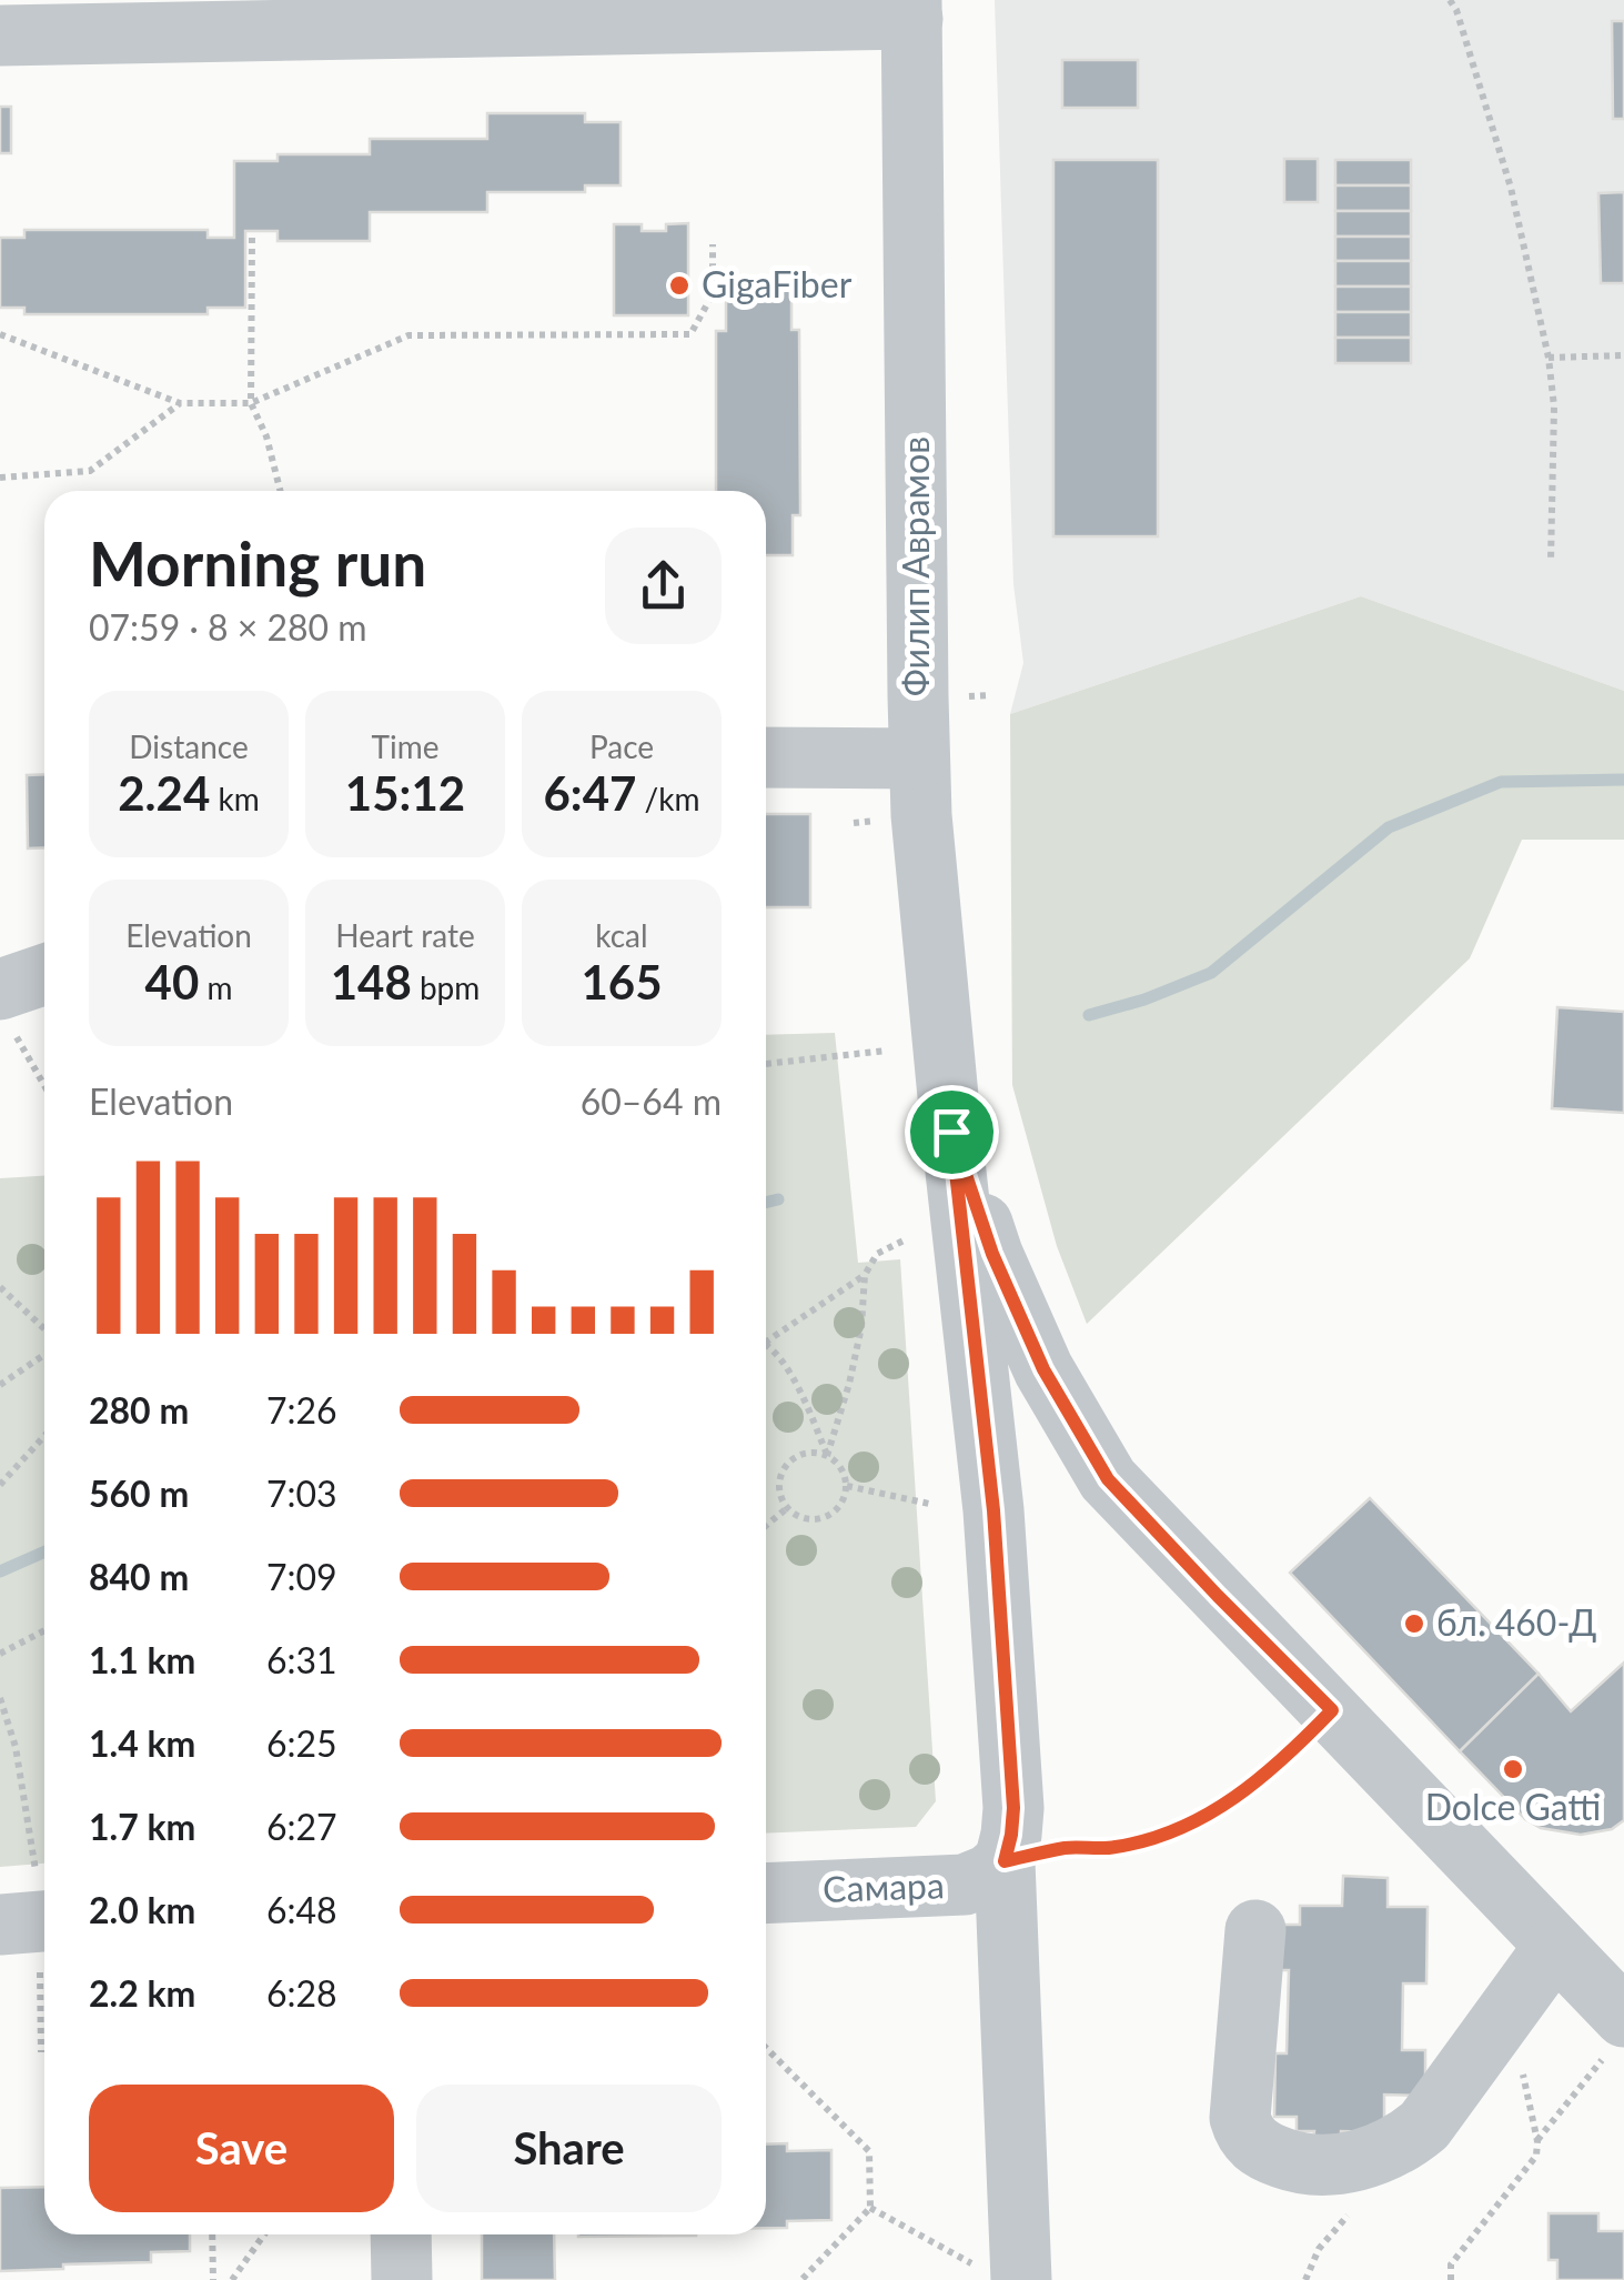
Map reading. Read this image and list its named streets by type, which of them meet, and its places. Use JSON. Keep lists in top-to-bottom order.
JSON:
{
  "streets": {
    "street": ["Филип Аврамов", "Самара"]
  },
  "places": ["GigaFiber", "бл. 460-Д", "Dolce Gatti"],
  "page": {
    "heading": ["Morning run", "07:59 · 8 × 280 m"],
    "stats": [
      ["Distance", "2.24 km"],
      ["Time", "15:12"],
      ["Pace", "6:47 /km"],
      ["Elevation", "40 m"],
      ["Heart rate", "148 bpm"],
      ["kcal", "165"]
    ],
    "chart": ["Elevation", "60–64 m"],
    "list": [
      {
        "name": "280 m",
        "note": "7:26"
      },
      {
        "name": "560 m",
        "note": "7:03"
      },
      {
        "name": "840 m",
        "note": "7:09"
      },
      {
        "name": "1.1 km",
        "note": "6:31"
      },
      {
        "name": "1.4 km",
        "note": "6:25"
      },
      {
        "name": "1.7 km",
        "note": "6:27"
      },
      {
        "name": "2.0 km",
        "note": "6:48"
      },
      {
        "name": "2.2 km",
        "note": "6:28"
      }
    ],
    "buttons": ["Save", "Share"]
  }
}
